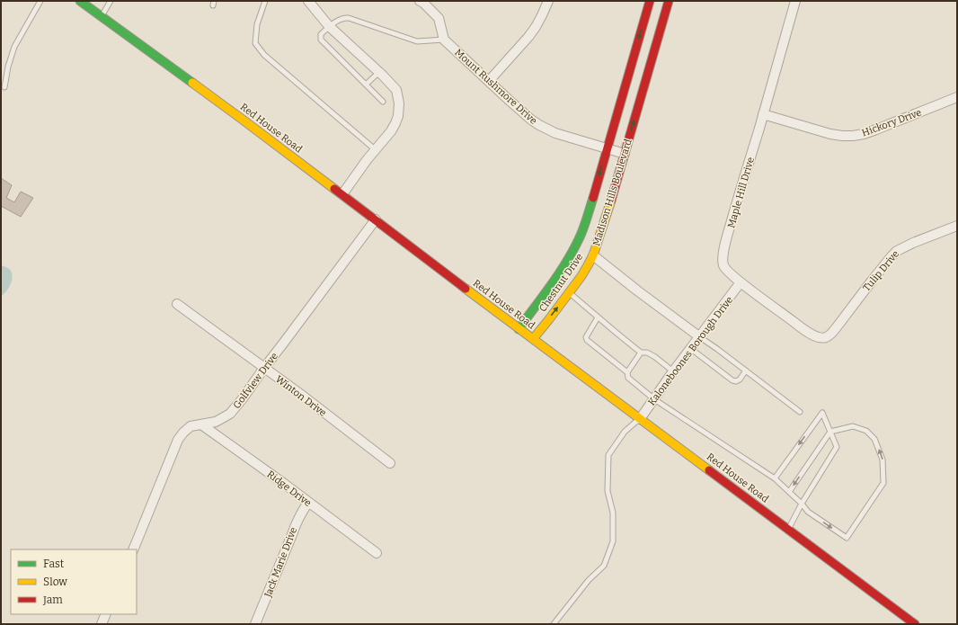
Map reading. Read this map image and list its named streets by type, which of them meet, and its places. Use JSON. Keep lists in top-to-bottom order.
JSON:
{
  "streets": {
    "main road": ["Red House Road", "Madison Hills Boulevard", "Chestnut Drive"],
    "street": [
      "Mount Rushmore Drive",
      "Hickory Drive",
      "Maple Hill Drive",
      "Tulip Drive",
      "Kaloneboones Borough Drive",
      "Golfview Drive",
      "Winton Drive",
      "Ridge Drive",
      "Jack Marie Drive"
    ]
  },
  "crossings": [
    ["Mount Rushmore Drive", "Madison Hills Boulevard"],
    ["Hickory Drive", "Maple Hill Drive"],
    ["Red House Road", "Madison Hills Boulevard"],
    ["Red House Road", "Chestnut Drive"],
    ["Red House Road", "Kaloneboones Borough Drive"],
    ["Red House Road", "Golfview Drive"],
    ["Madison Hills Boulevard", "Chestnut Drive"],
    ["Madison Hills Boulevard", "Kaloneboones Borough Drive"],
    ["Maple Hill Drive", "Tulip Drive"],
    ["Maple Hill Drive", "Kaloneboones Borough Drive"],
    ["Golfview Drive", "Winton Drive"],
    ["Golfview Drive", "Ridge Drive"],
    ["Ridge Drive", "Jack Marie Drive"]
  ],
  "one_way": ["Chestnut Drive"],
  "legend": ["Fast", "Slow", "Jam"]
}
